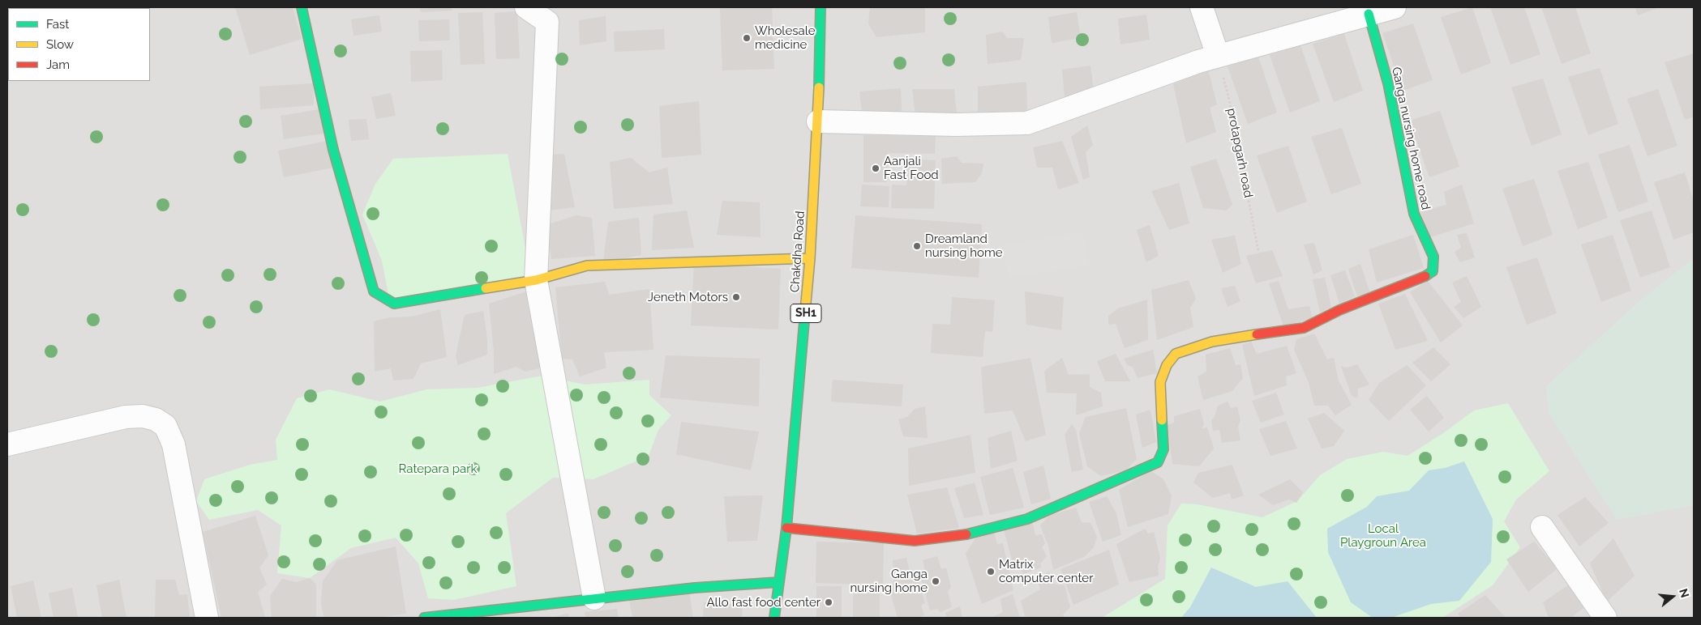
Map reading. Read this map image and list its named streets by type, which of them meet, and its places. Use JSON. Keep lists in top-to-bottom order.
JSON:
{
  "streets": {
    "street": ["Ganga nursing home road", "Chakdha Road", "SH1"],
    "path": ["protapgarh road"]
  },
  "crossings": [
    ["Ganga nursing home road", "Chakdha Road"]
  ],
  "parks": ["Ratepara park", "Local Playgroun Area"],
  "places": [
    "Wholesale medicine",
    "Aanjali Fast Food",
    "Dreamland nursing home",
    "Jeneth Motors",
    "Matrix computer center",
    "Ganga nursing home",
    "Allo fast food center"
  ],
  "legend": ["Fast", "Slow", "Jam"],
  "north": "right"
}
